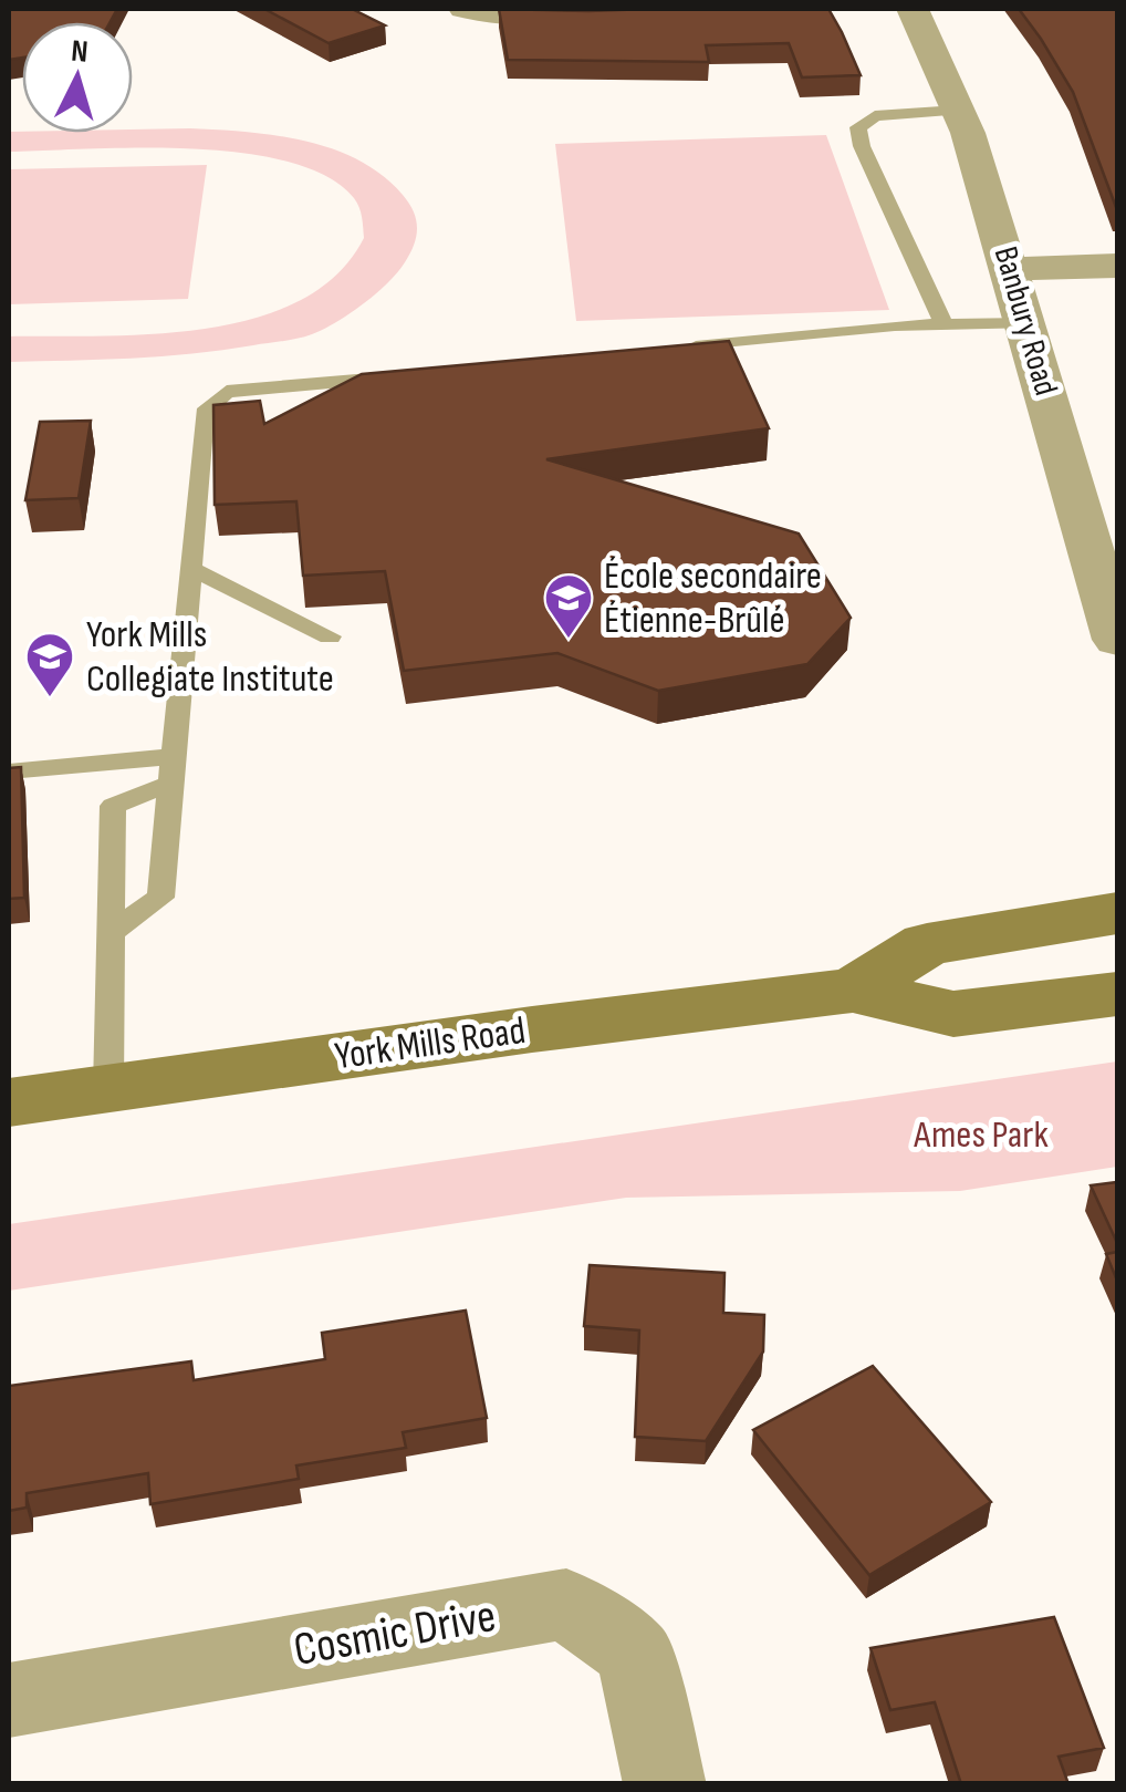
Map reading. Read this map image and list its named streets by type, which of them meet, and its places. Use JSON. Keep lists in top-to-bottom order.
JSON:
{
  "streets": {
    "main road": ["York Mills Road"],
    "street": ["Banbury Road", "Cosmic Drive"]
  },
  "parks": ["Ames Park"],
  "places": {
    "school or university": ["École secondaire Étienne-Brûlé", "York Mills Collegiate Institute"]
  },
  "north": "top"
}
